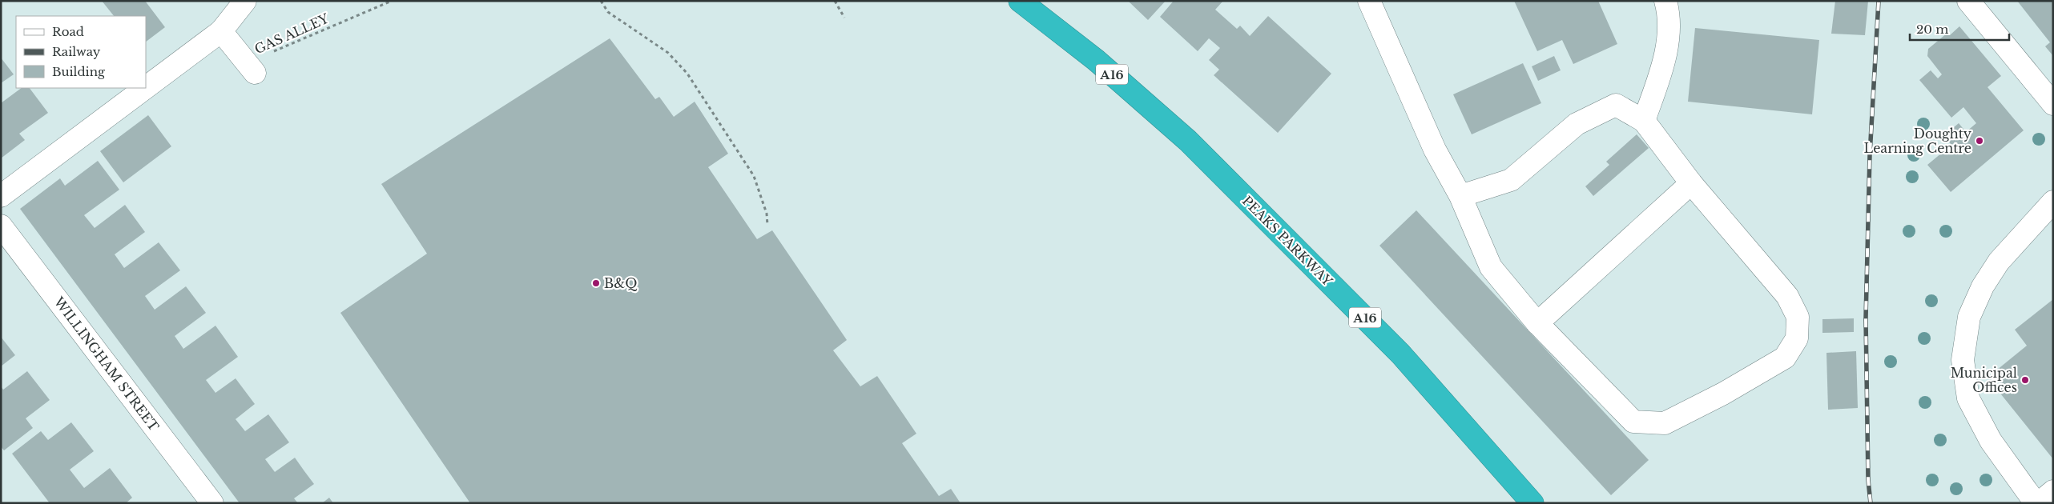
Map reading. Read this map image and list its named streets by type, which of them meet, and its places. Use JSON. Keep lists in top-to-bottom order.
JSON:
{
  "streets": {
    "highway": ["A16", "PEAKS PARKWAY"],
    "street": ["WILLINGHAM STREET"],
    "path": ["GAS ALLEY"]
  },
  "places": ["Doughty Learning Centre", "B&Q", "Municipal Offices"],
  "legend": ["Road", "Railway", "Building"],
  "scale_bar": "20 m"
}
